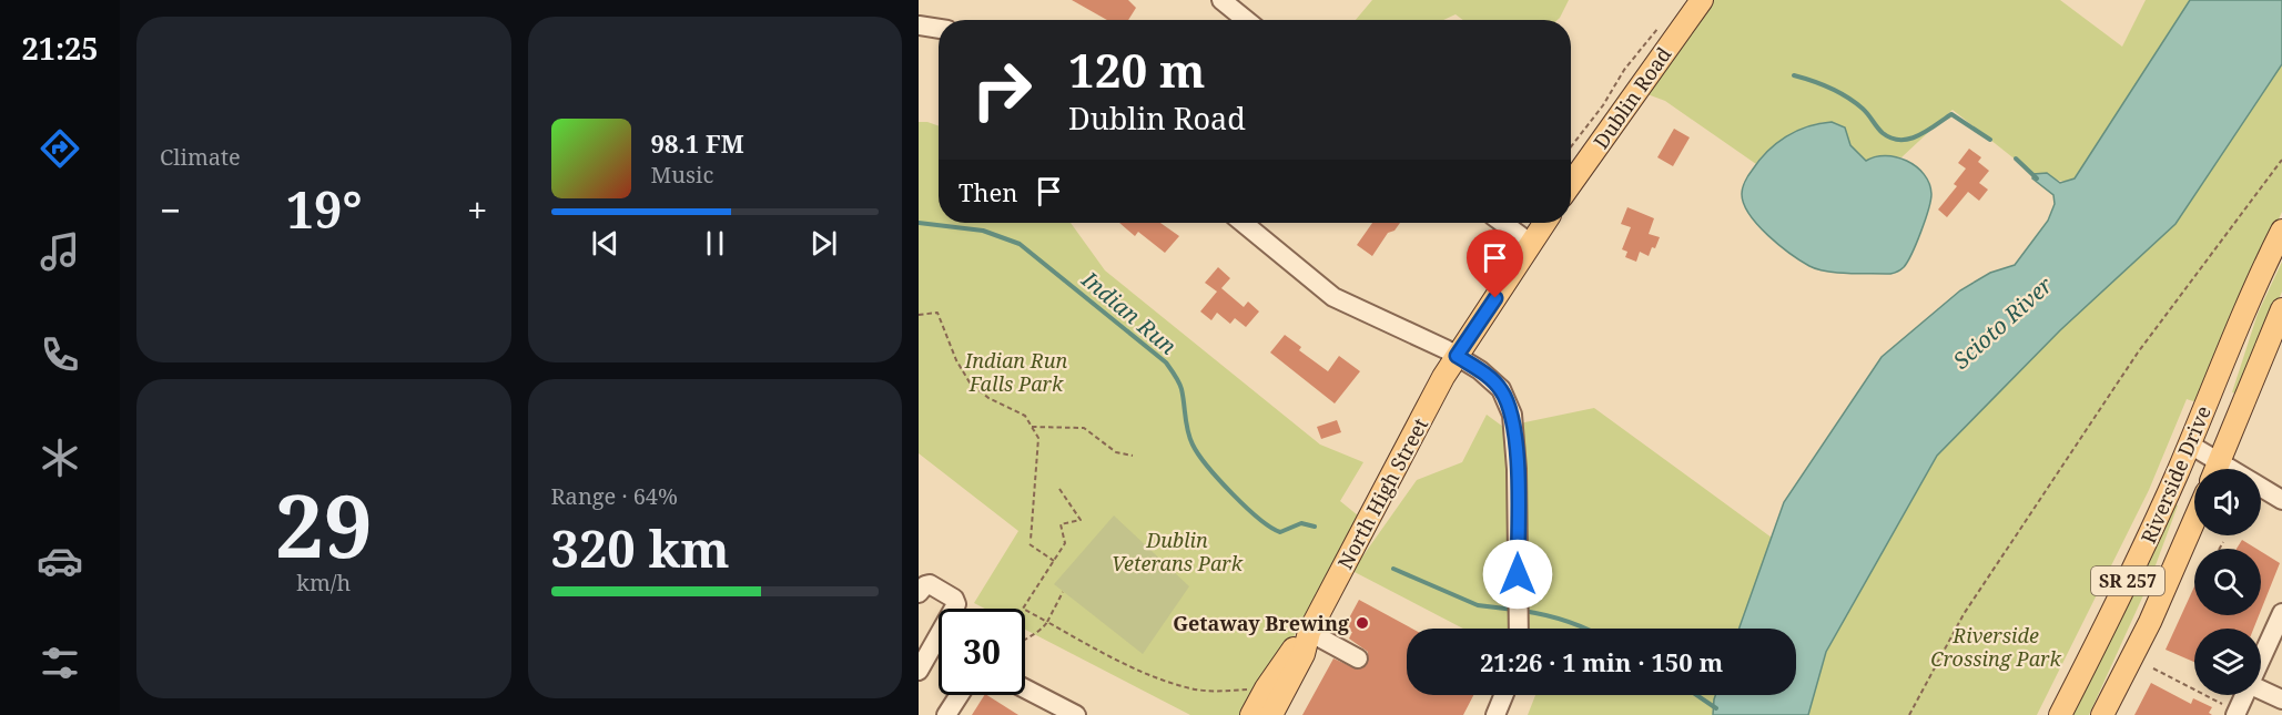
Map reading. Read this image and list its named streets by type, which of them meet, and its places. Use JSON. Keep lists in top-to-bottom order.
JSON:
{
  "streets": {
    "main road": [
      "Dublin Road",
      "Riverside Drive",
      "North High Street",
      "SR 257"
    ]
  },
  "water": ["Indian Run", "Scioto River"],
  "parks": ["Indian Run Falls Park", "Dublin Veterans Park", "Riverside Crossing Park"],
  "places": ["Getaway Brewing"],
  "page": {
    "tabs": "21:25",
    "tile": [
      "Climate",
      ["29", "km/h"],
      ["Range · 64%", "320 km"]
    ],
    "turn": ["120 m", "Dublin Road"],
    "song": ["98.1 FM", "Music"],
    "then": "Then",
    "heat": ["−", "19°", "+"],
    "limit": "30",
    "trip": "21:26 · 1 min · 150 m"
  }
}
